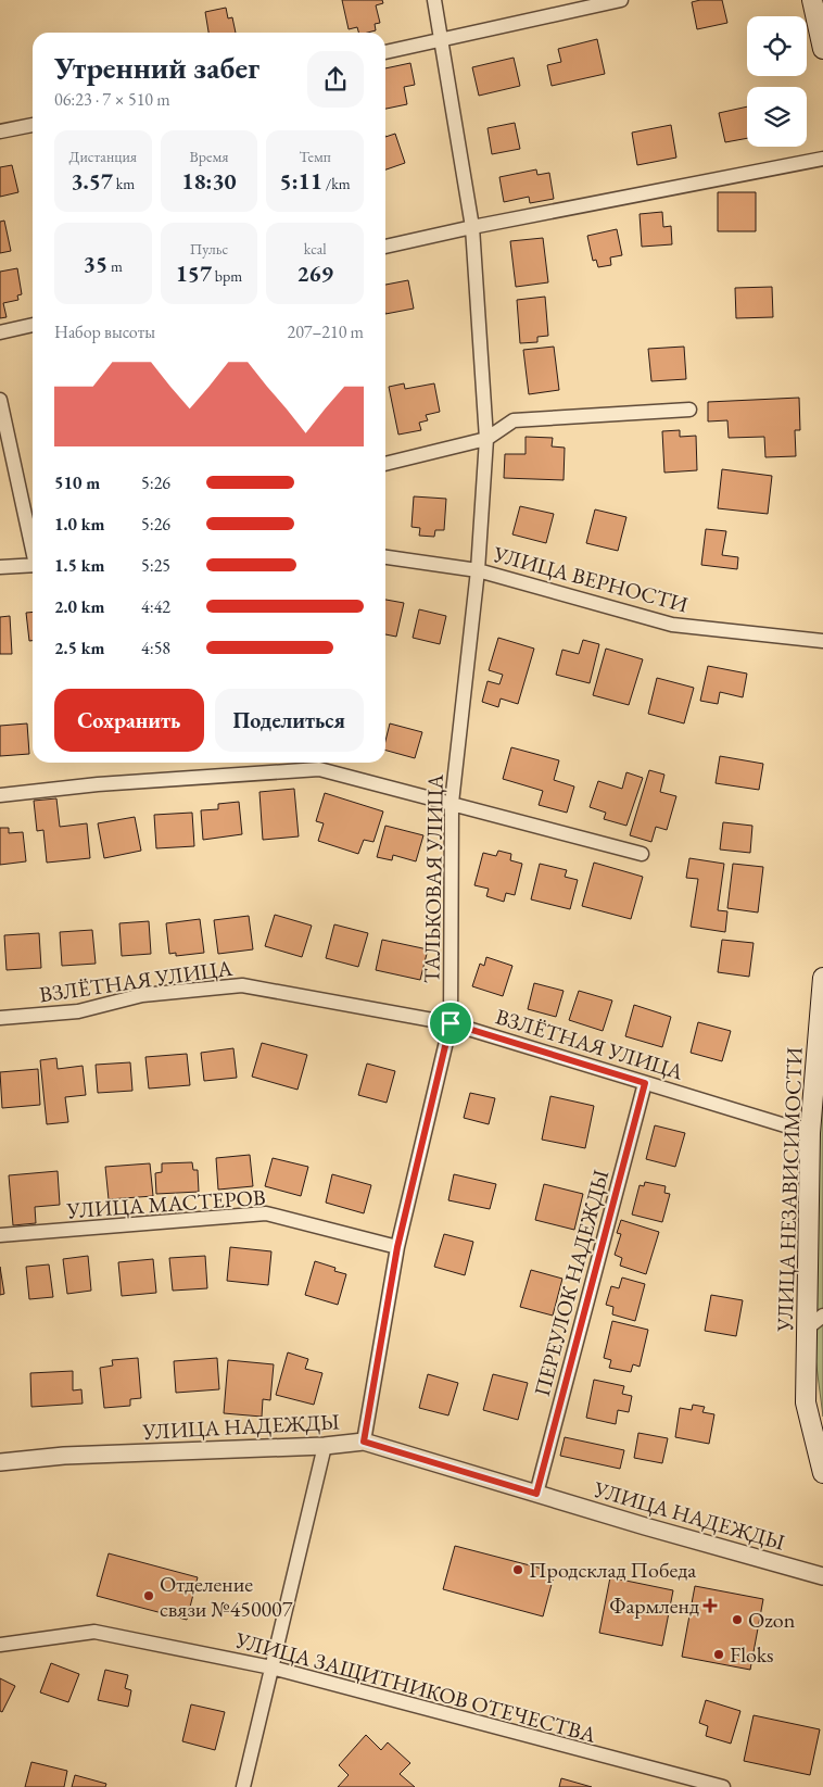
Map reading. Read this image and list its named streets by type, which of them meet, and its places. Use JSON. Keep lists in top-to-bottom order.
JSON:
{
  "streets": {
    "main road": ["УЛИЦА НЕЗАВИСИМОСТИ"],
    "street": [
      "УЛИЦА ВЕРНОСТИ",
      "ТАЛЬКОВАЯ УЛИЦА",
      "ВЗЛЁТНАЯ УЛИЦА",
      "УЛИЦА МАСТЕРОВ",
      "ПЕРЕУЛОК НАДЕЖДЫ",
      "УЛИЦА НАДЕЖДЫ",
      "УЛИЦА ЗАЩИТНИКОВ ОТЕЧЕСТВА"
    ]
  },
  "crossings": [
    ["УЛИЦА ВЕРНОСТИ", "ТАЛЬКОВАЯ УЛИЦА"],
    ["ТАЛЬКОВАЯ УЛИЦА", "ВЗЛЁТНАЯ УЛИЦА"],
    ["ТАЛЬКОВАЯ УЛИЦА", "УЛИЦА МАСТЕРОВ"],
    ["ТАЛЬКОВАЯ УЛИЦА", "УЛИЦА НАДЕЖДЫ"],
    ["ВЗЛЁТНАЯ УЛИЦА", "УЛИЦА НЕЗАВИСИМОСТИ"],
    ["ВЗЛЁТНАЯ УЛИЦА", "ПЕРЕУЛОК НАДЕЖДЫ"],
    ["ПЕРЕУЛОК НАДЕЖДЫ", "УЛИЦА НАДЕЖДЫ"]
  ],
  "places": {
    "other": [
      "Продсклад Победа",
      "Отделение связи №450007",
      "Ozon",
      "Floks"
    ],
    "health": ["Фармленд"]
  },
  "page": {
    "heading": ["Утренний забег", "06:23 · 7 × 510 m"],
    "stats": [
      ["Дистанция", "3.57 km"],
      ["Время", "18:30"],
      ["Темп", "5:11 /km"],
      ["35 m"],
      ["Пульс", "157 bpm"],
      ["kcal", "269"]
    ],
    "chart": ["Набор высоты", "207–210 m"],
    "list": [
      {
        "name": "510 m",
        "note": "5:26"
      },
      {
        "name": "1.0 km",
        "note": "5:26"
      },
      {
        "name": "1.5 km",
        "note": "5:25"
      },
      {
        "name": "2.0 km",
        "note": "4:42"
      },
      {
        "name": "2.5 km",
        "note": "4:58"
      }
    ],
    "buttons": ["Сохранить", "Поделиться"]
  }
}
